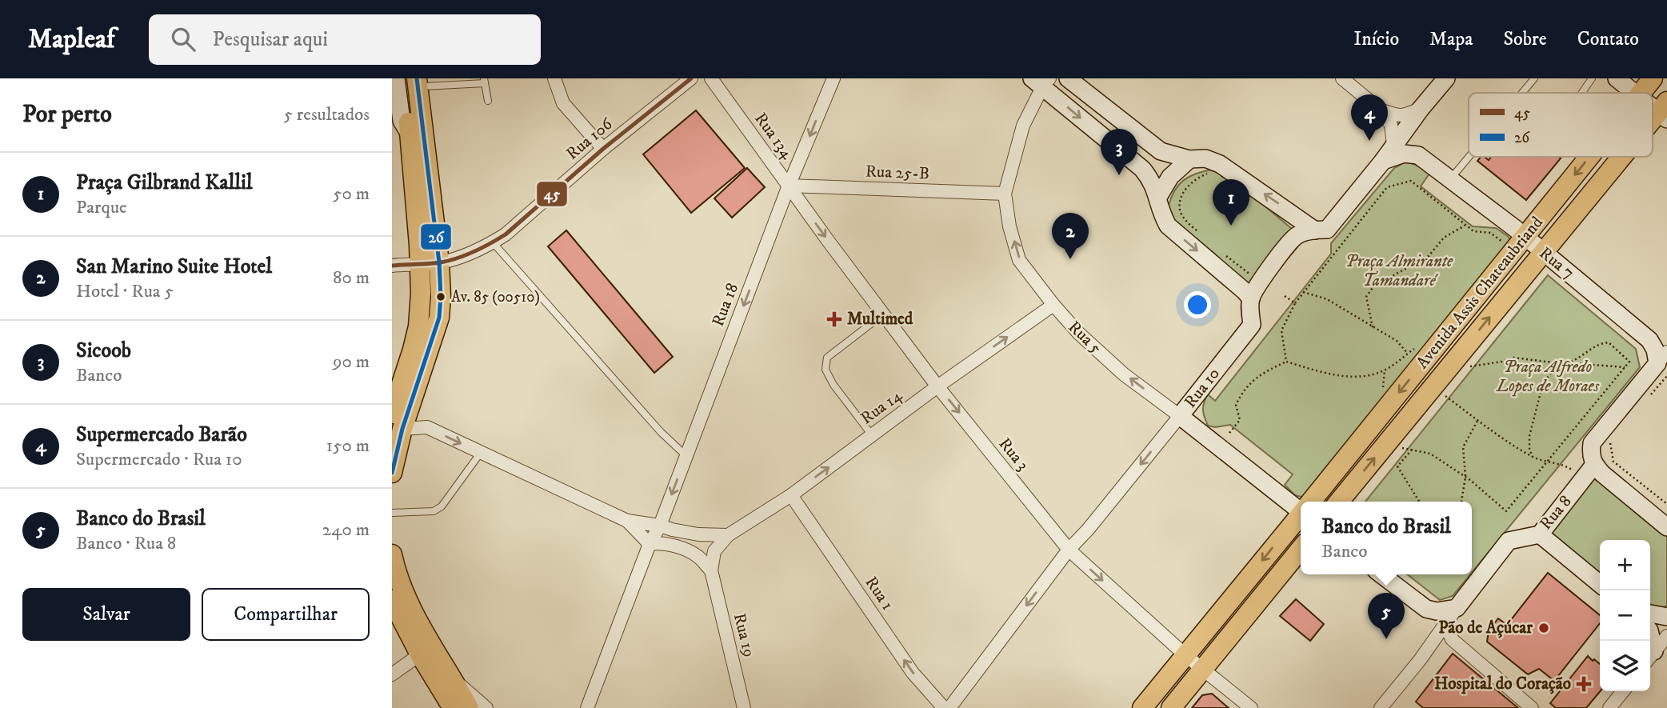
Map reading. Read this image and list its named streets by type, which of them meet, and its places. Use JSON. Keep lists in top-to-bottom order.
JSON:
{
  "streets": {
    "main road": [
      "Rua 7",
      "Avenida Assis Chateaubriand",
      "Rua 5",
      "Rua 10",
      "Rua 8"
    ],
    "street": [
      "Rua 134",
      "Rua 106",
      "Rua 25-B",
      "Rua 18",
      "Rua 14",
      "Rua 3",
      "Rua 1",
      "Rua 19"
    ]
  },
  "crossings": [
    ["Rua 134", "Rua 25-B"],
    ["Rua 134", "Rua 18"],
    ["Rua 134", "Rua 3"],
    ["Rua 25-B", "Rua 18"],
    ["Rua 25-B", "Rua 5"],
    ["Rua 25-B", "Rua 3"],
    ["Rua 7", "Avenida Assis Chateaubriand"],
    ["Rua 7", "Rua 10"],
    ["Avenida Assis Chateaubriand", "Rua 3"],
    ["Rua 18", "Rua 3"],
    ["Rua 5", "Rua 10"],
    ["Rua 5", "Rua 14"],
    ["Rua 10", "Rua 3"],
    ["Rua 14", "Rua 3"],
    ["Rua 14", "Rua 1"],
    ["Rua 14", "Rua 19"]
  ],
  "one_way": [
    "Rua 18",
    "Rua 5",
    "Rua 10",
    "Rua 14",
    "Rua 3",
    "Rua 1"
  ],
  "parks": ["Praça Almirante Tamandaré", "Praça Alfredo Lopes de Moraes"],
  "places": {
    "other": ["Av. 85 (00510)", "Pão de Açúcar"],
    "health": ["Multimed", "Hospital do Coração"]
  },
  "lines": ["transit line 45", "transit line 26"],
  "legend": ["45", "26"],
  "page": {
    "header": "Mapleaf",
    "search": "Pesquisar aqui",
    "nav": [
      "Início",
      "Mapa",
      "Sobre",
      "Contato"
    ],
    "heading": ["Por perto", "5 resultados"],
    "pins": [
      "4",
      "3",
      "1",
      "2",
      "5"
    ],
    "list": [
      {
        "mark": "1",
        "name": "Praça Gilbrand Kallil",
        "note": "Parque",
        "value": "50 m"
      },
      {
        "mark": "2",
        "name": "San Marino Suite Hotel",
        "note": "Hotel · Rua 5",
        "value": "80 m"
      },
      {
        "mark": "3",
        "name": "Sicoob",
        "note": "Banco",
        "value": "90 m"
      },
      {
        "mark": "4",
        "name": "Supermercado Barão",
        "note": "Supermercado · Rua 10",
        "value": "150 m"
      },
      {
        "mark": "5",
        "name": "Banco do Brasil",
        "note": "Banco · Rua 8",
        "value": "240 m"
      }
    ],
    "popup": ["Banco do Brasil", "Banco"],
    "map_buttons": ["+", "−"],
    "buttons": ["Salvar", "Compartilhar"]
  }
}
